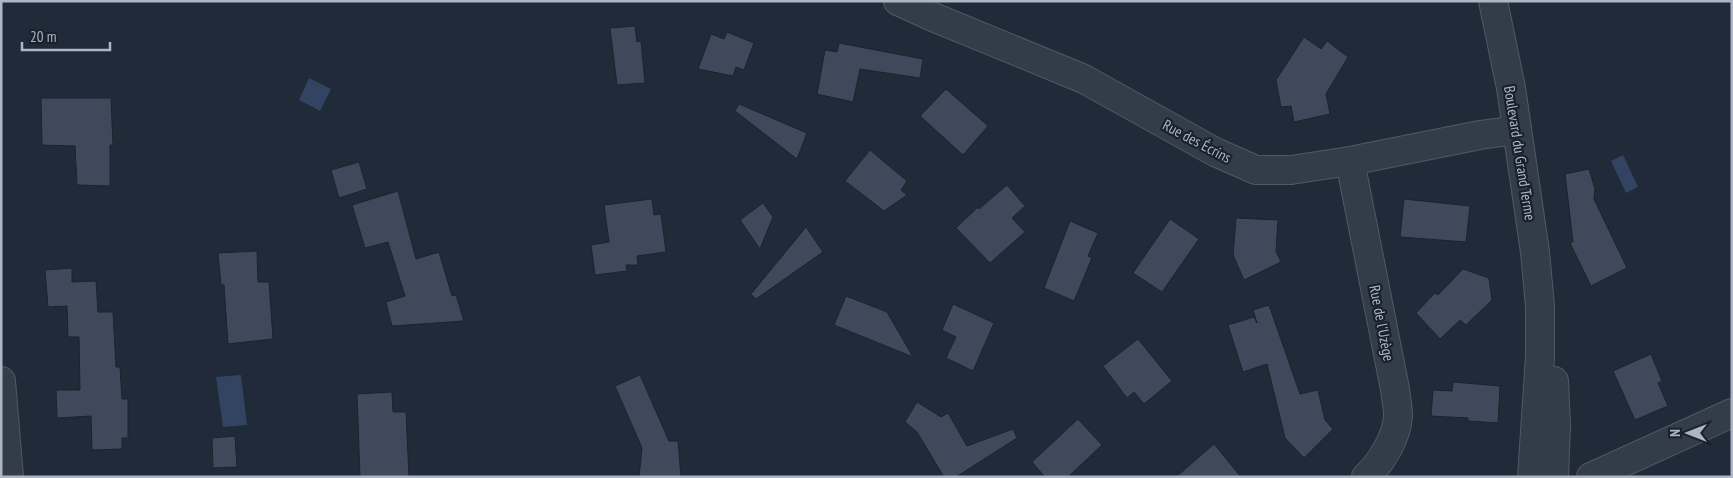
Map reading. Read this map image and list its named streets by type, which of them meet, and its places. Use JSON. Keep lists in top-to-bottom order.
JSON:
{
  "streets": {
    "street": ["Rue des Écrins", "Boulevard du Grand Terme", "Rue de l'Uzège"]
  },
  "crossings": [
    ["Rue des Écrins", "Boulevard du Grand Terme"],
    ["Rue des Écrins", "Rue de l'Uzège"]
  ],
  "scale_bar": "20 m",
  "north": "left"
}
